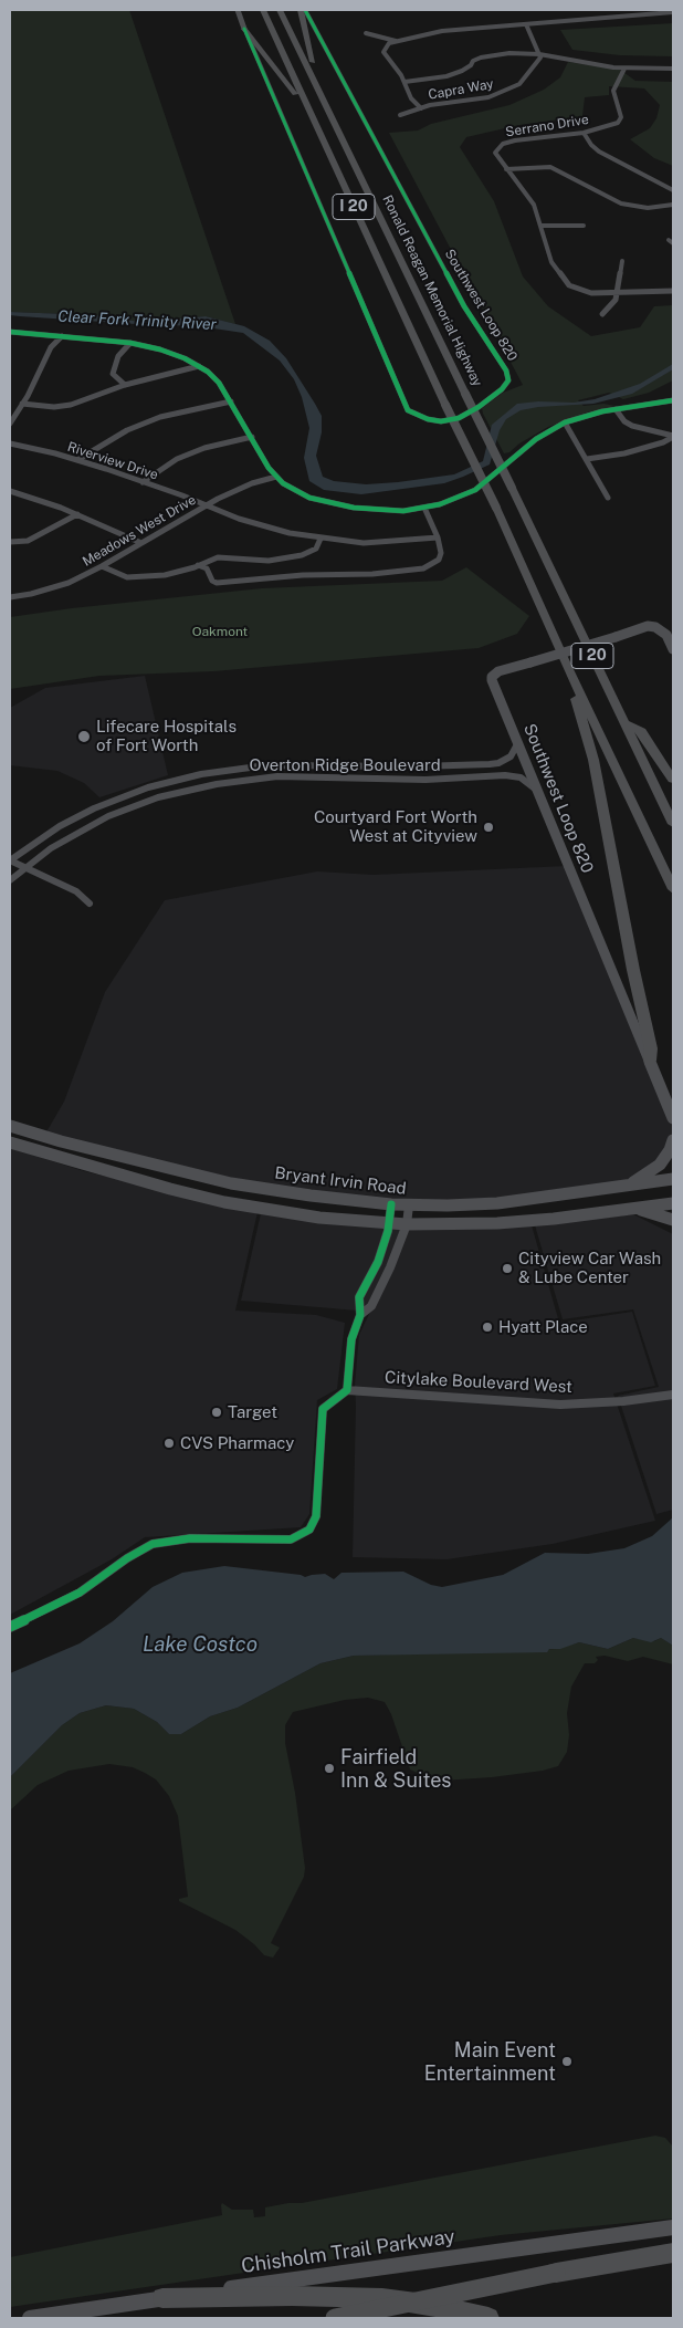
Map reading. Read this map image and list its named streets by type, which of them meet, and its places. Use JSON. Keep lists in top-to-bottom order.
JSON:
{
  "streets": {
    "highway": ["I 20", "Ronald Reagan Memorial Highway"],
    "main road": ["Southwest Loop 820", "Bryant Irvin Road", "Chisholm Trail Parkway"],
    "street": [
      "Capra Way",
      "Serrano Drive",
      "Riverview Drive",
      "Meadows West Drive",
      "Overton Ridge Boulevard",
      "Citylake Boulevard West"
    ]
  },
  "crossings": [
    ["Southwest Loop 820", "Overton Ridge Boulevard"],
    ["Riverview Drive", "Meadows West Drive"]
  ],
  "water": ["Clear Fork Trinity River", "Lake Costco"],
  "parks": ["Oakmont"],
  "places": [
    "Lifecare Hospitals of Fort Worth",
    "Courtyard Fort Worth West at Cityview",
    "Cityview Car Wash & Lube Center",
    "Hyatt Place",
    "Target",
    "CVS Pharmacy",
    "Fairfield Inn & Suites",
    "Main Event Entertainment"
  ]
}
